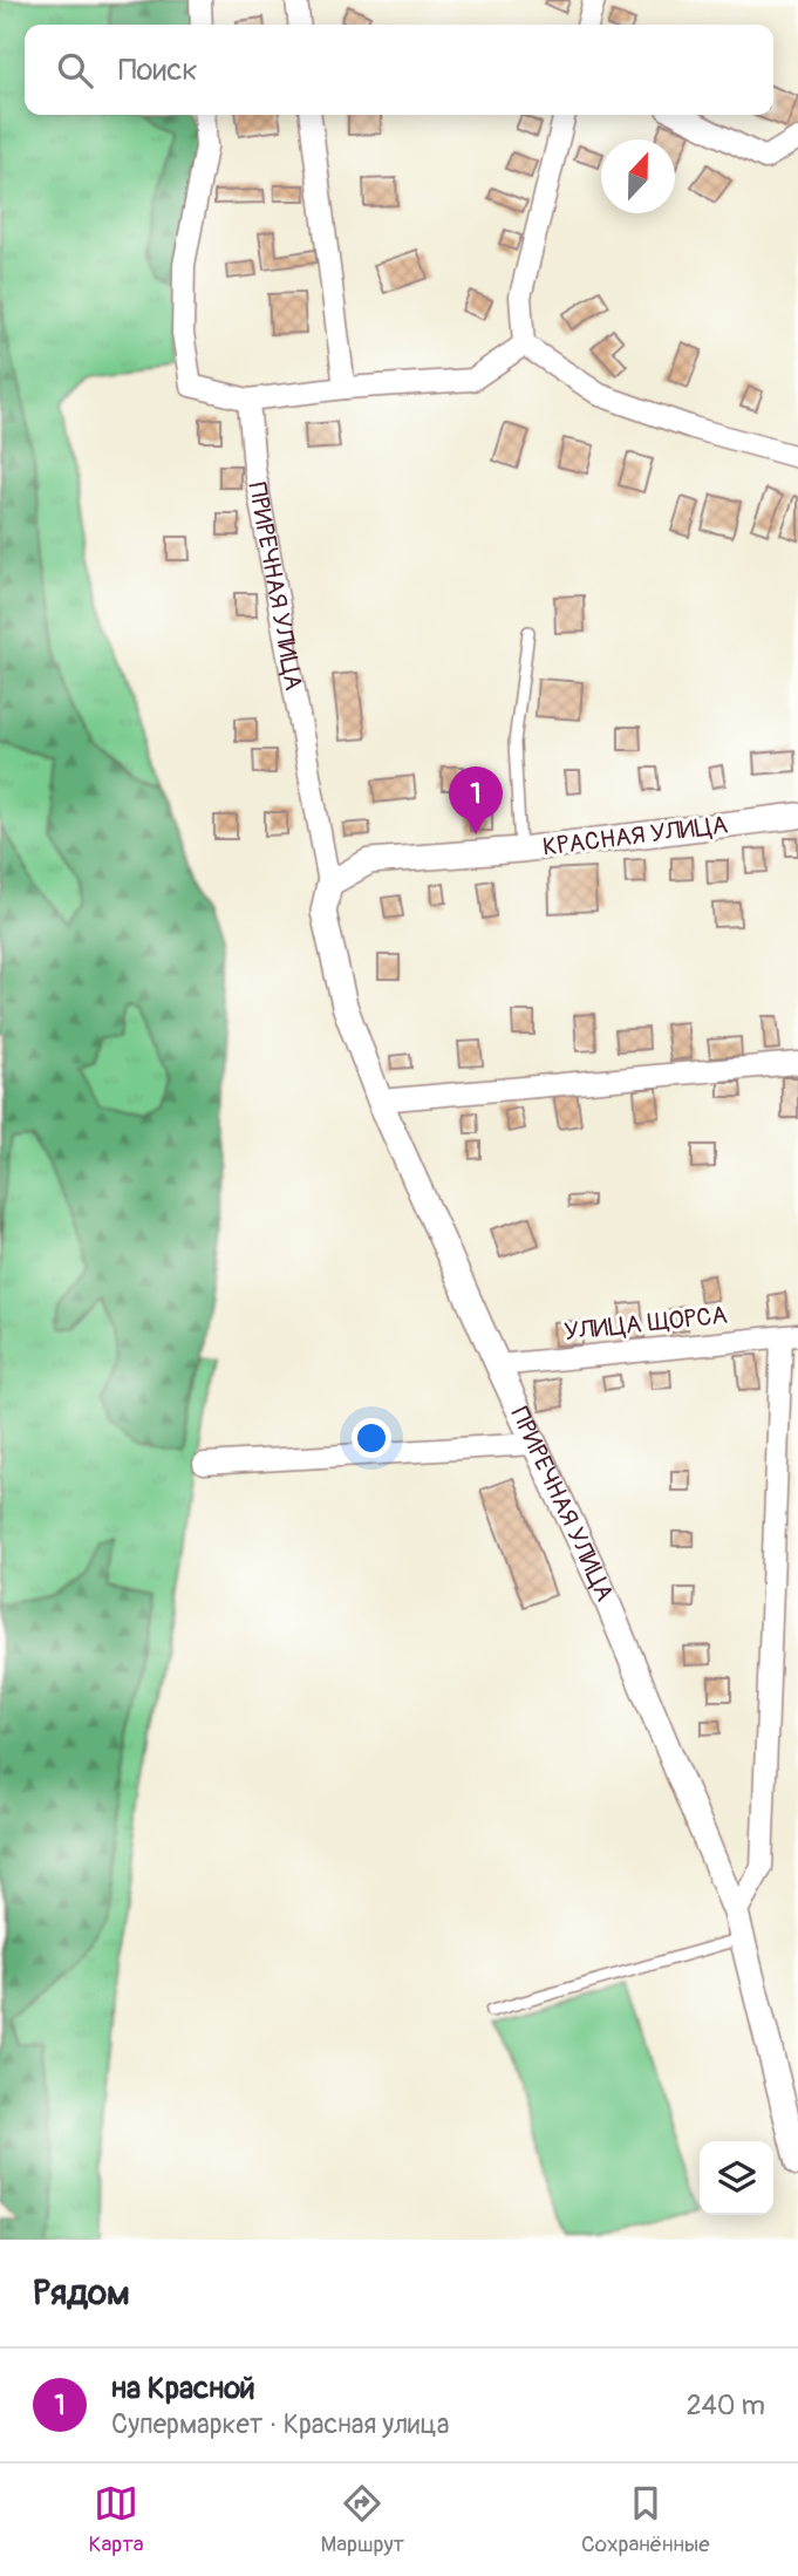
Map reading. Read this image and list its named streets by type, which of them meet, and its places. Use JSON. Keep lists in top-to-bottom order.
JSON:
{
  "streets": {
    "street": ["ПРИРЕЧНАЯ УЛИЦА", "КРАСНАЯ УЛИЦА", "УЛИЦА ЩОРСА"]
  },
  "crossings": [
    ["ПРИРЕЧНАЯ УЛИЦА", "КРАСНАЯ УЛИЦА"],
    ["ПРИРЕЧНАЯ УЛИЦА", "УЛИЦА ЩОРСА"]
  ],
  "north": "top",
  "page": {
    "search": "Поиск",
    "pins": "1",
    "heading": "Рядом",
    "list": [
      {
        "mark": "1",
        "name": "на Красной",
        "note": "Супермаркет · Красная улица",
        "value": "240 m"
      }
    ],
    "nav": ["Карта", "Маршрут", "Сохранённые"]
  }
}
